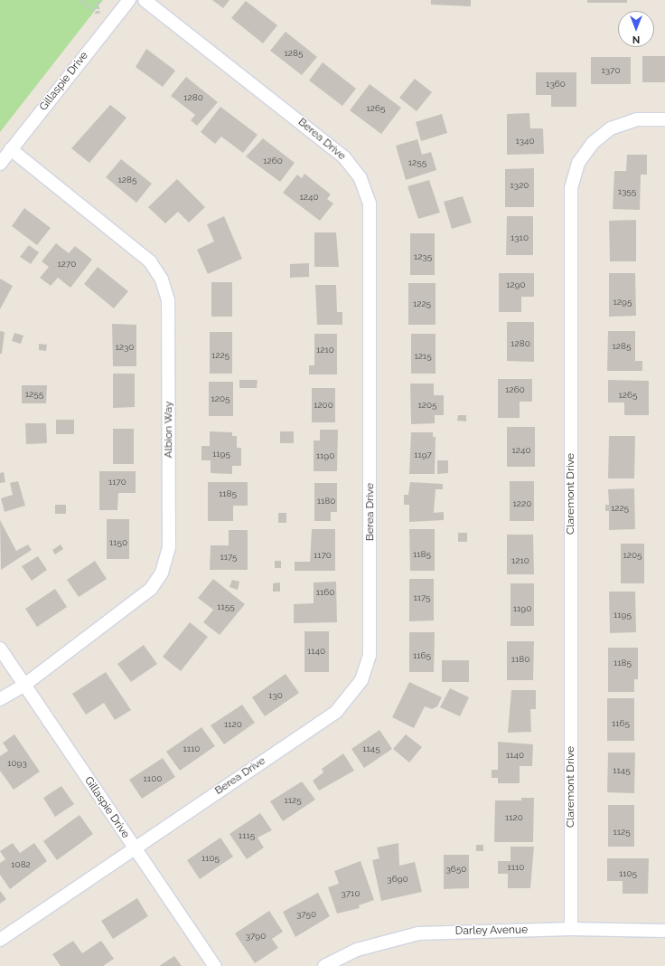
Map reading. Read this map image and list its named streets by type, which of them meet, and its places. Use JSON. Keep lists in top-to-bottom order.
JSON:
{
  "streets": {
    "street": [
      "Gillaspie Drive",
      "Berea Drive",
      "Albion Way",
      "Claremont Drive",
      "Darley Avenue"
    ]
  },
  "crossings": [
    ["Gillaspie Drive", "Berea Drive"],
    ["Gillaspie Drive", "Albion Way"],
    ["Claremont Drive", "Darley Avenue"]
  ],
  "house_numbers": [
    "1285",
    "1370",
    "1360",
    "1280",
    "1265",
    "1340",
    "1260",
    "1255",
    "1285",
    "1320",
    "1355",
    "1240",
    "1310",
    "1235",
    "1270",
    "1290",
    "1295",
    "1225",
    "1280",
    "1285",
    "1230",
    "1210",
    "1225",
    "1215",
    "1260",
    "1255",
    "1265",
    "1205",
    "1200",
    "1205",
    "1240",
    "1195",
    "1197",
    "1190",
    "1170",
    "1185",
    "1180",
    "1220",
    "1225",
    "1150",
    "1185",
    "1170",
    "1205",
    "1175",
    "1210",
    "1160",
    "1175",
    "1155",
    "1190",
    "1195",
    "1140",
    "1165",
    "1180",
    "1185",
    "130",
    "1165",
    "1120",
    "1110",
    "1145",
    "1140",
    "1093",
    "1145",
    "1100",
    "1125",
    "1120",
    "1125",
    "1115",
    "1105",
    "1082",
    "1110",
    "3650",
    "1105",
    "3690",
    "3710",
    "3750",
    "3790"
  ],
  "north": "bottom"
}
